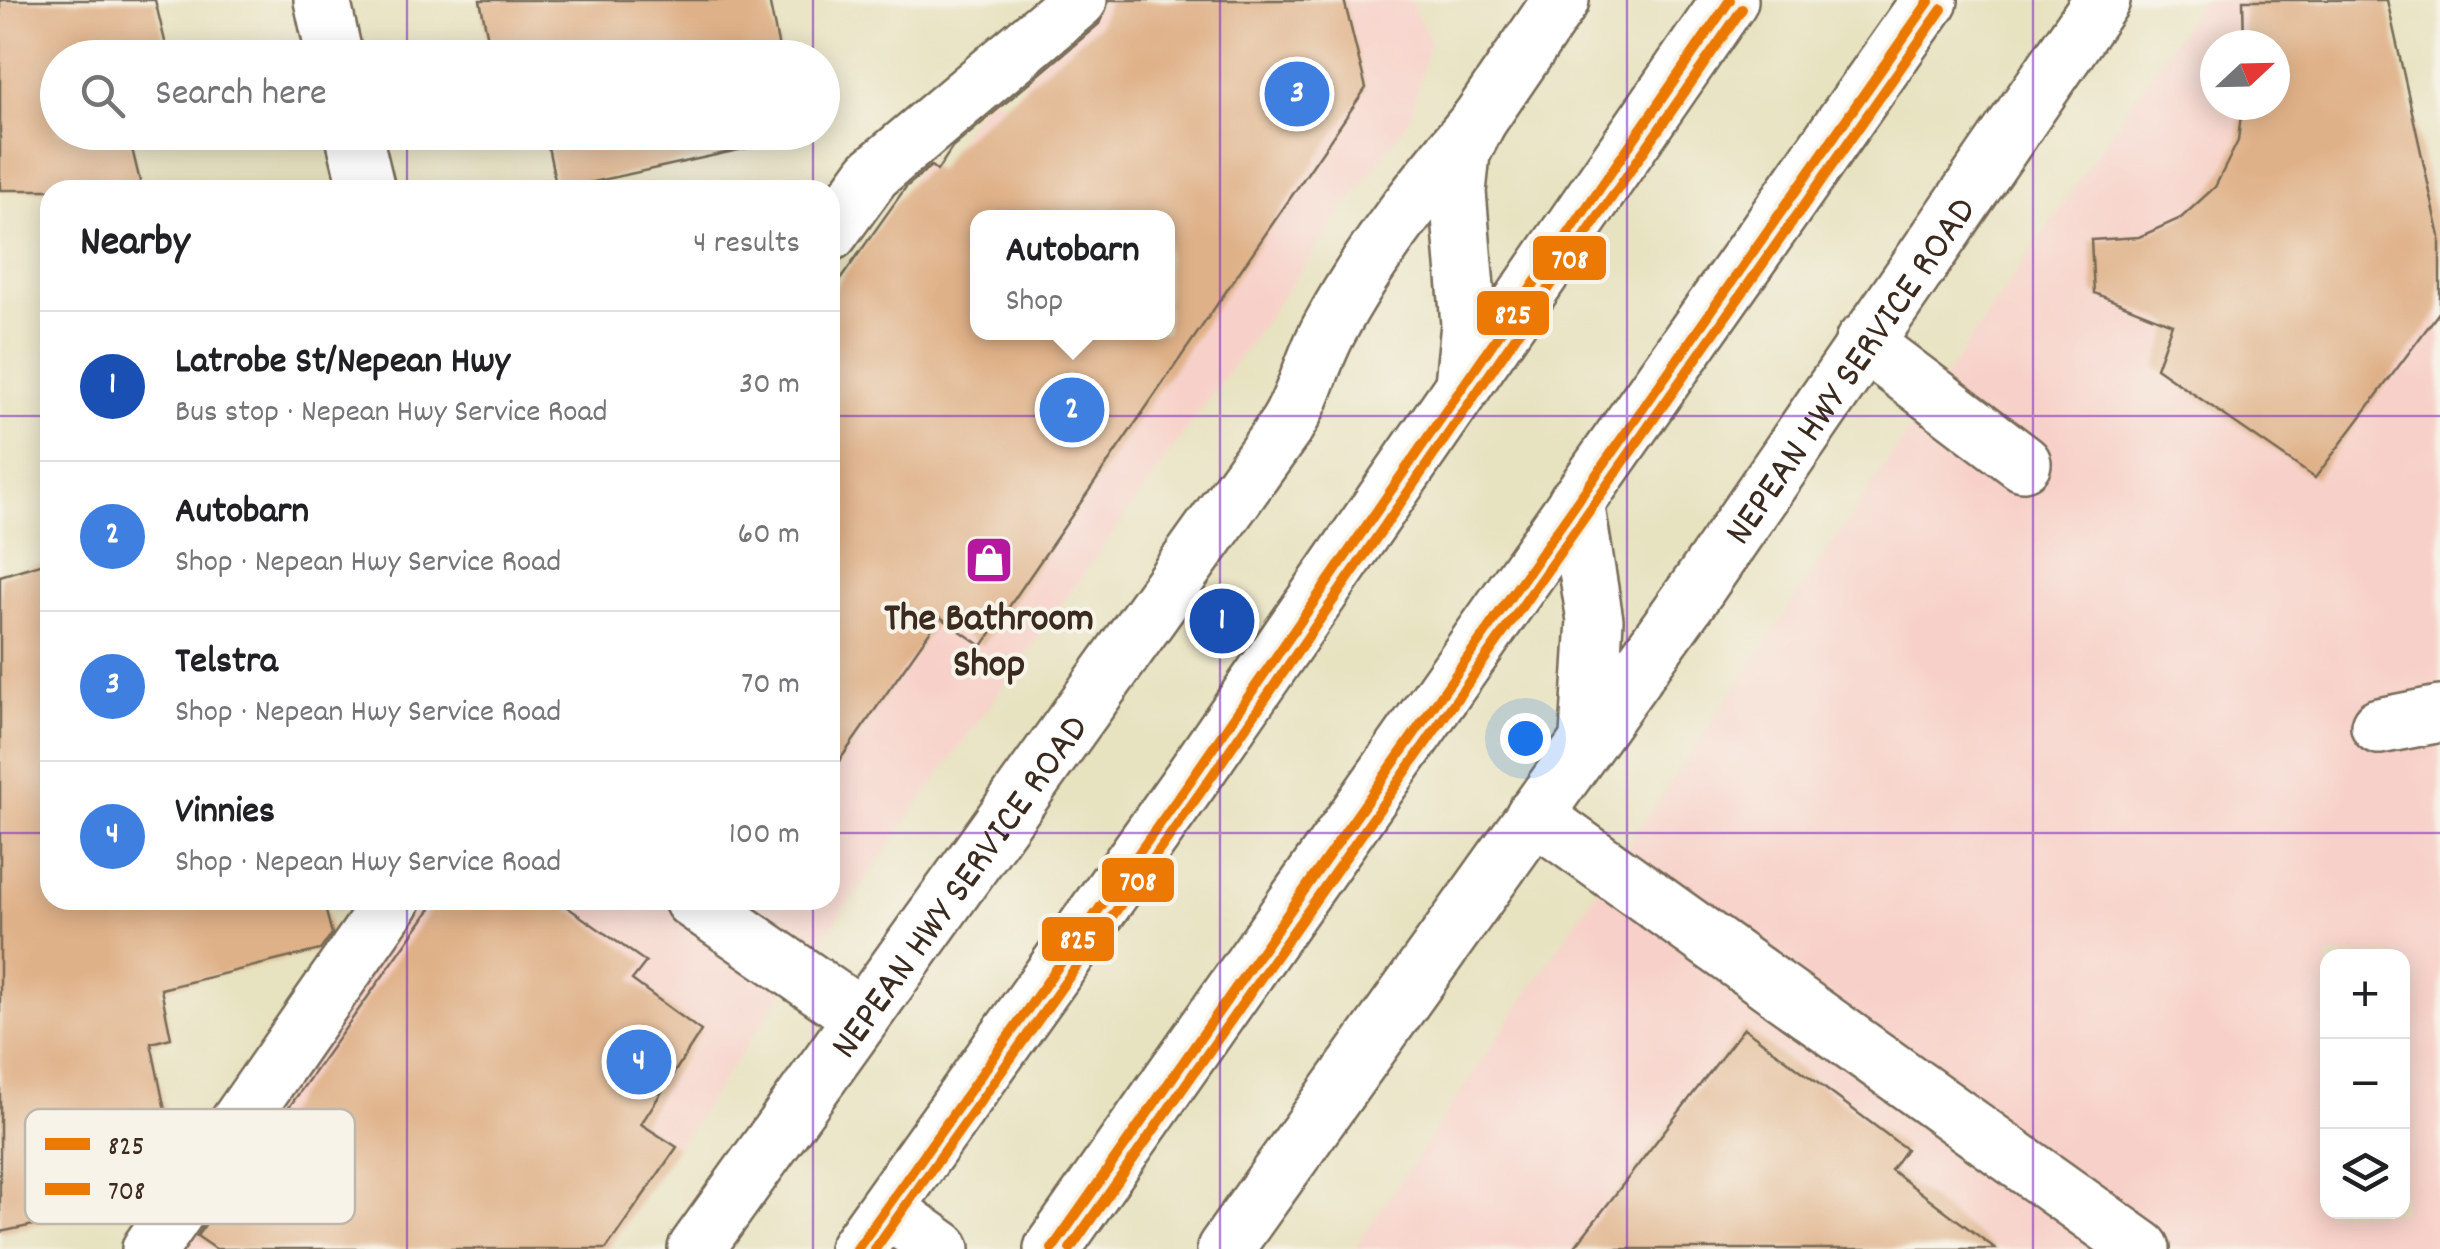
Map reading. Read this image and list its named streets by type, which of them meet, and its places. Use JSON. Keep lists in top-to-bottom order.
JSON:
{
  "streets": {
    "main road": ["NEPEAN HWY SERVICE ROAD"]
  },
  "places": {
    "shop": ["The Bathroom Shop"]
  },
  "lines": ["transit line 825", "transit line 708"],
  "legend": ["825", "708"],
  "north": "right",
  "page": {
    "search": "Search here",
    "pins": [
      "3",
      "2",
      "1",
      "4"
    ],
    "heading": ["Nearby", "4 results"],
    "popup": ["Autobarn", "Shop"],
    "list": [
      {
        "mark": "1",
        "name": "Latrobe St/Nepean Hwy",
        "note": "Bus stop · Nepean Hwy Service Road",
        "value": "30 m"
      },
      {
        "mark": "2",
        "name": "Autobarn",
        "note": "Shop · Nepean Hwy Service Road",
        "value": "60 m"
      },
      {
        "mark": "3",
        "name": "Telstra",
        "note": "Shop · Nepean Hwy Service Road",
        "value": "70 m"
      },
      {
        "mark": "4",
        "name": "Vinnies",
        "note": "Shop · Nepean Hwy Service Road",
        "value": "100 m"
      }
    ],
    "map_buttons": ["+", "−"]
  }
}
